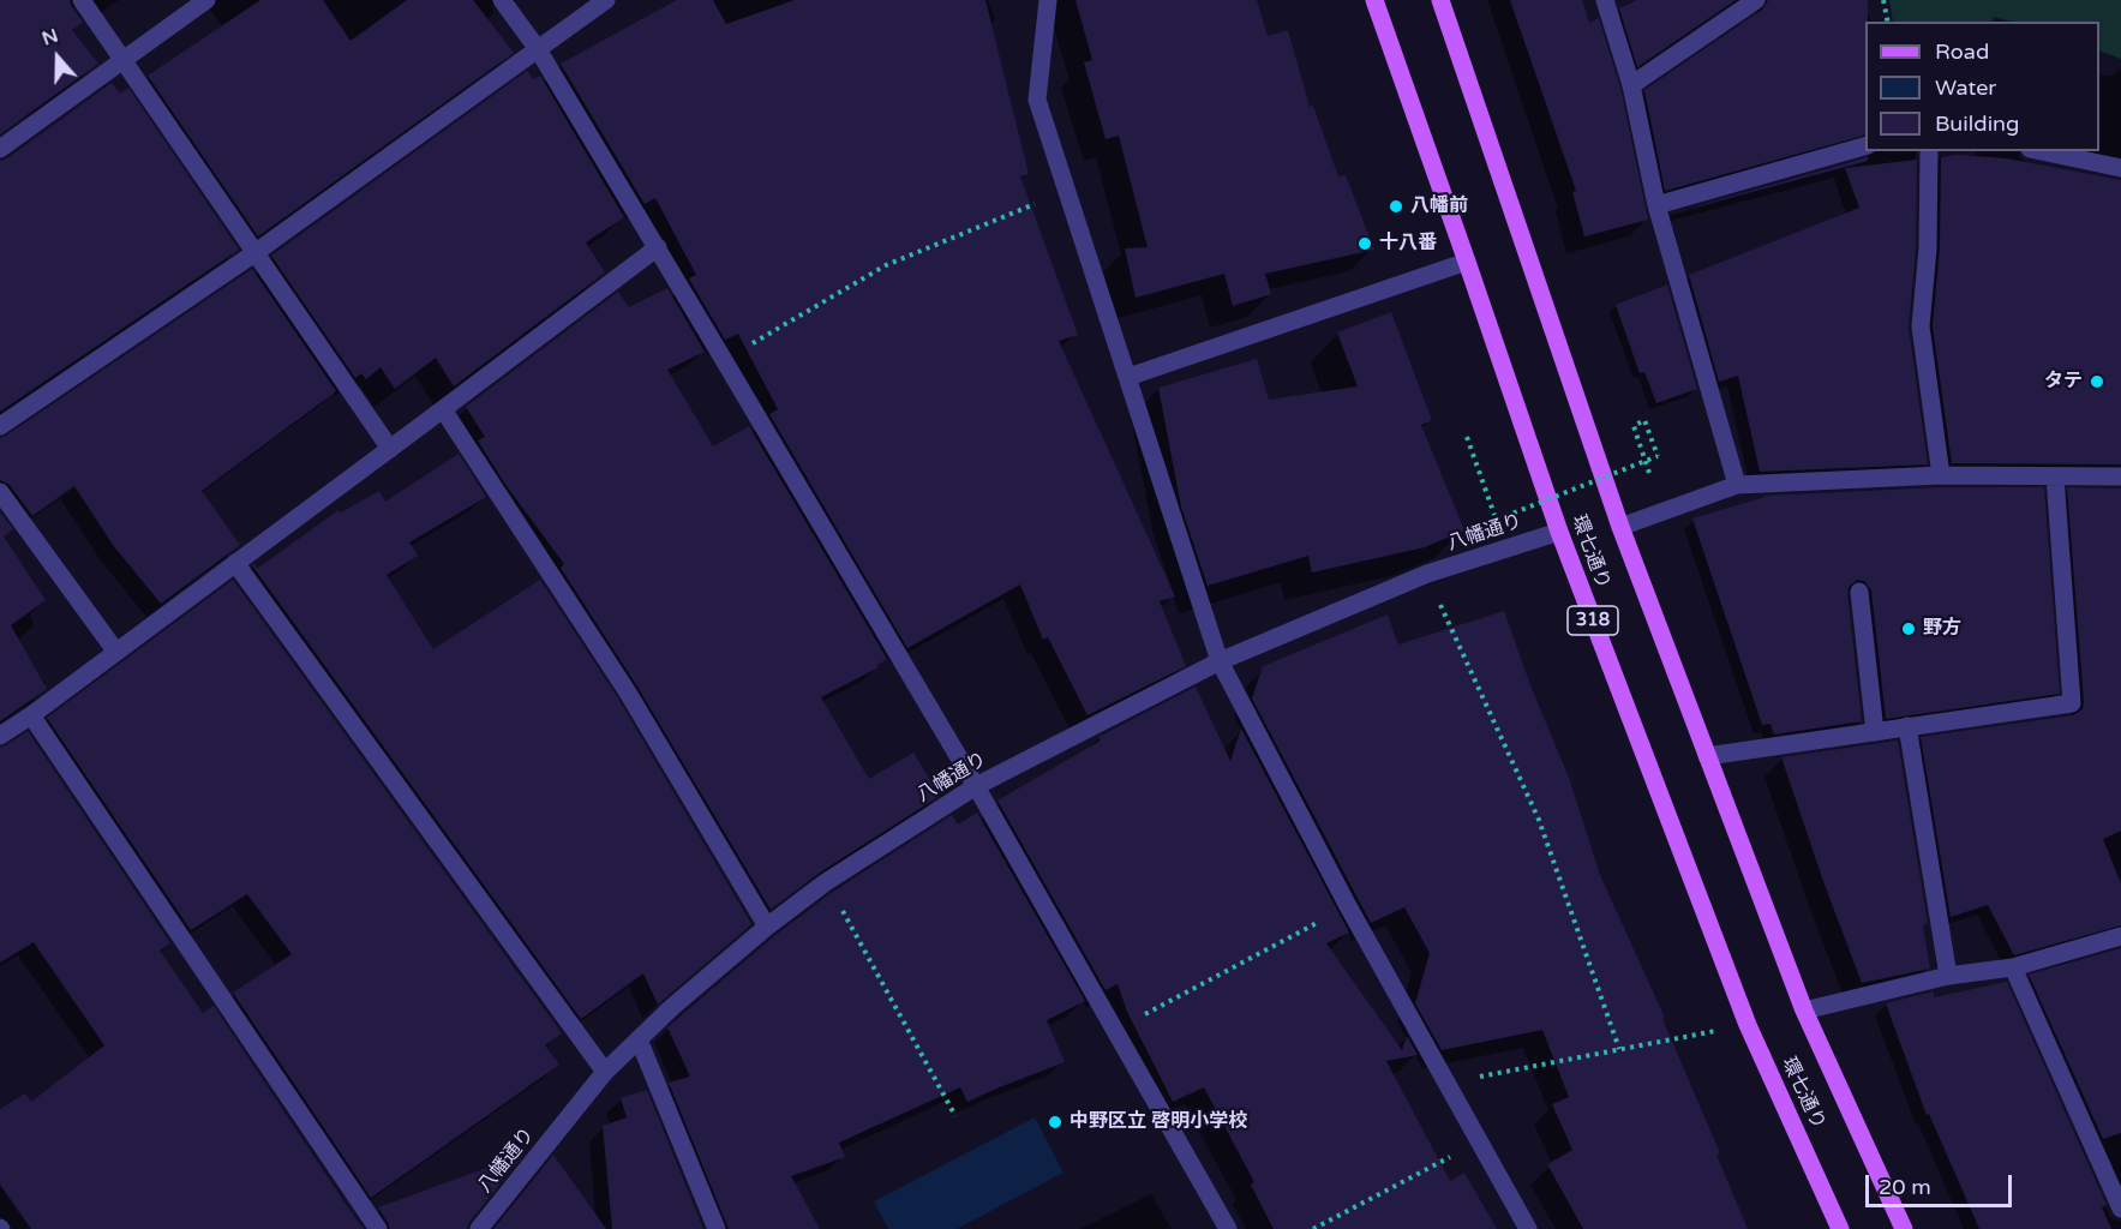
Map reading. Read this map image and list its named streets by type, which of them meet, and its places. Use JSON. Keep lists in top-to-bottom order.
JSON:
{
  "streets": {
    "main road": ["環七通り", "318"],
    "street": ["八幡通り"]
  },
  "crossings": [
    ["八幡通り", "環七通り"]
  ],
  "places": [
    "八幡前",
    "十八番",
    "タテ",
    "野方",
    "中野区立 啓明小学校"
  ],
  "legend": ["Road", "Water", "Building"],
  "scale_bar": "20 m",
  "north": "top"
}
